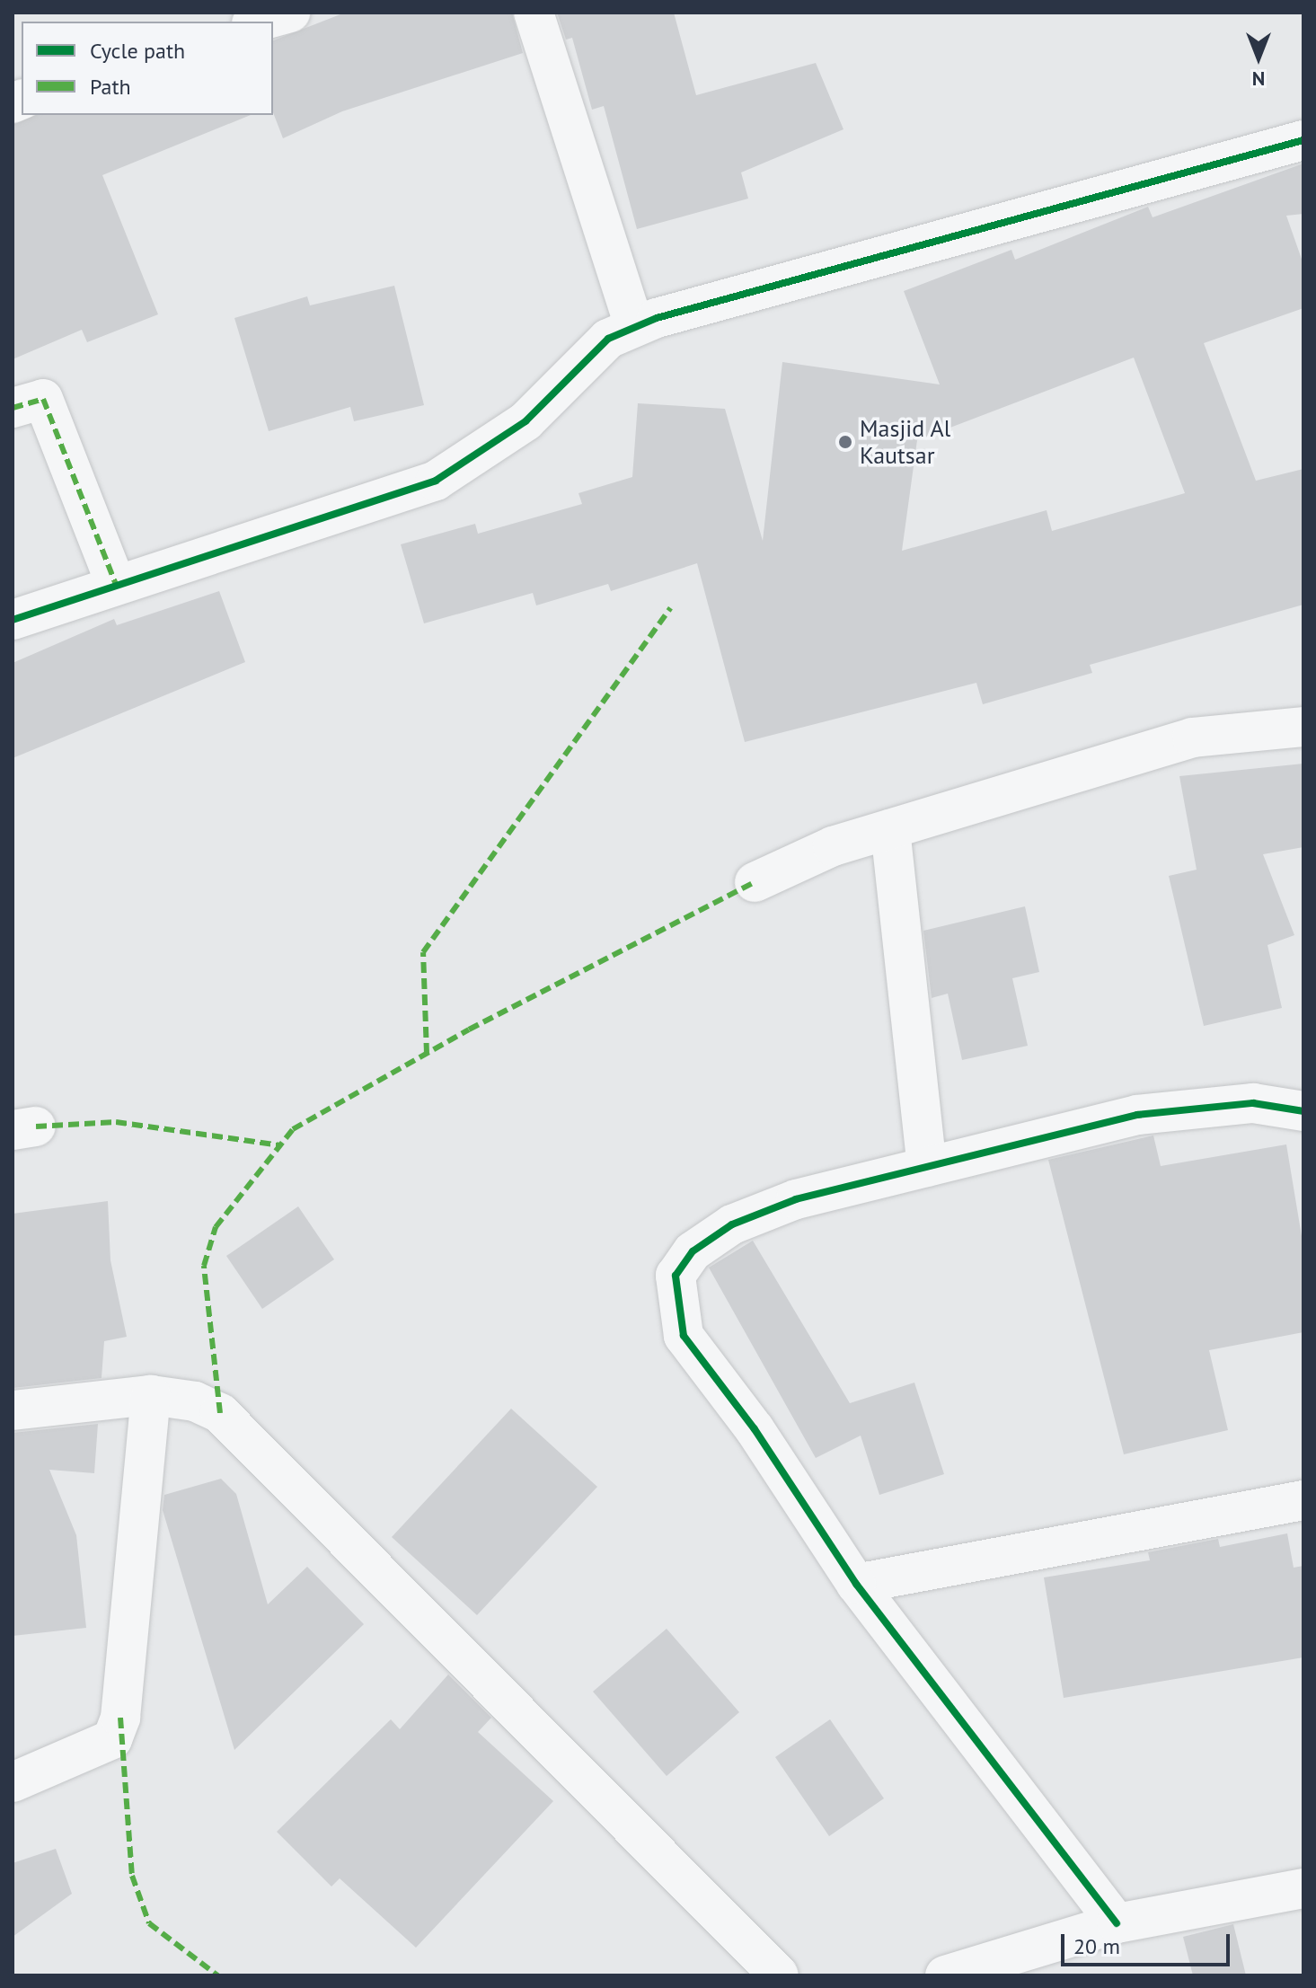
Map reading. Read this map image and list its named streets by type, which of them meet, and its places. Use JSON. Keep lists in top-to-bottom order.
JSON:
{
  "places": ["Masjid Al Kautsar"],
  "legend": ["Cycle path", "Path"],
  "scale_bar": "20 m",
  "north": "bottom"
}
